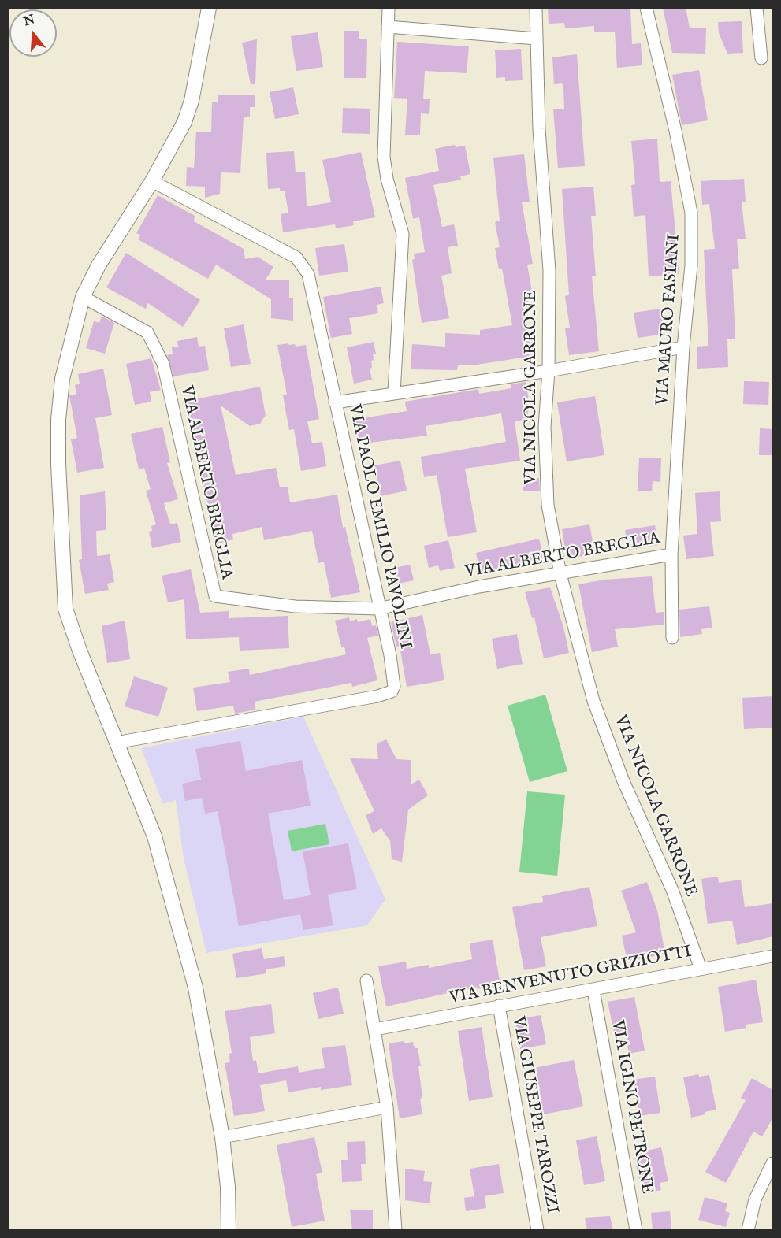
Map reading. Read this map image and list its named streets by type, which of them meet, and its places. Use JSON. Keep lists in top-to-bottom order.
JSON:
{
  "streets": {
    "street": [
      "VIA MAURO FASIANI",
      "VIA NICOLA GARRONE",
      "VIA ALBERTO BREGLIA",
      "VIA PAOLO EMILIO PAVOLINI",
      "VIA BENVENUTO GRIZIOTTI",
      "VIA IGINO PETRONE",
      "VIA GIUSEPPE TAROZZI"
    ]
  },
  "crossings": [
    ["VIA MAURO FASIANI", "VIA ALBERTO BREGLIA"],
    ["VIA NICOLA GARRONE", "VIA ALBERTO BREGLIA"],
    ["VIA NICOLA GARRONE", "VIA BENVENUTO GRIZIOTTI"],
    ["VIA ALBERTO BREGLIA", "VIA PAOLO EMILIO PAVOLINI"],
    ["VIA BENVENUTO GRIZIOTTI", "VIA IGINO PETRONE"],
    ["VIA BENVENUTO GRIZIOTTI", "VIA GIUSEPPE TAROZZI"]
  ],
  "north": "top"
}
